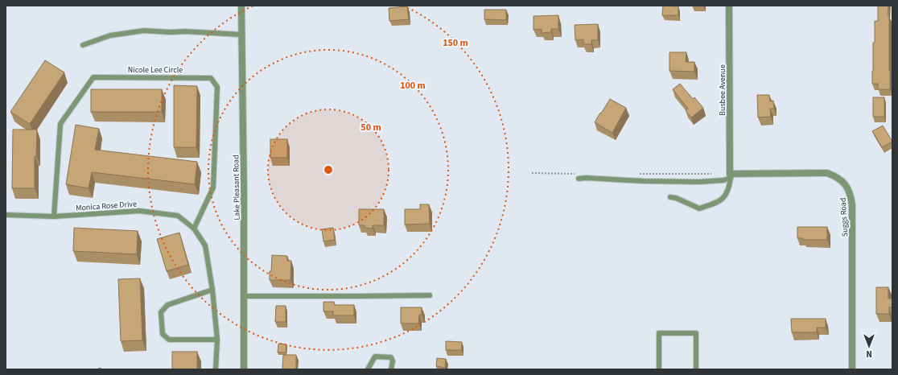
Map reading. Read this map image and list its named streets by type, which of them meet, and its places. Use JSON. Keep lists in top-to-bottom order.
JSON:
{
  "streets": {
    "street": ["Busbee Avenue", "Lake Pleasant Road", "Suggs Road"],
    "lane": ["Nicole Lee Circle", "Monica Rose Drive"]
  },
  "crossings": [
    ["Nicole Lee Circle", "Monica Rose Drive"],
    ["Busbee Avenue", "Suggs Road"]
  ],
  "north": "bottom",
  "rings": ["150 m", "100 m", "50 m"]
}
